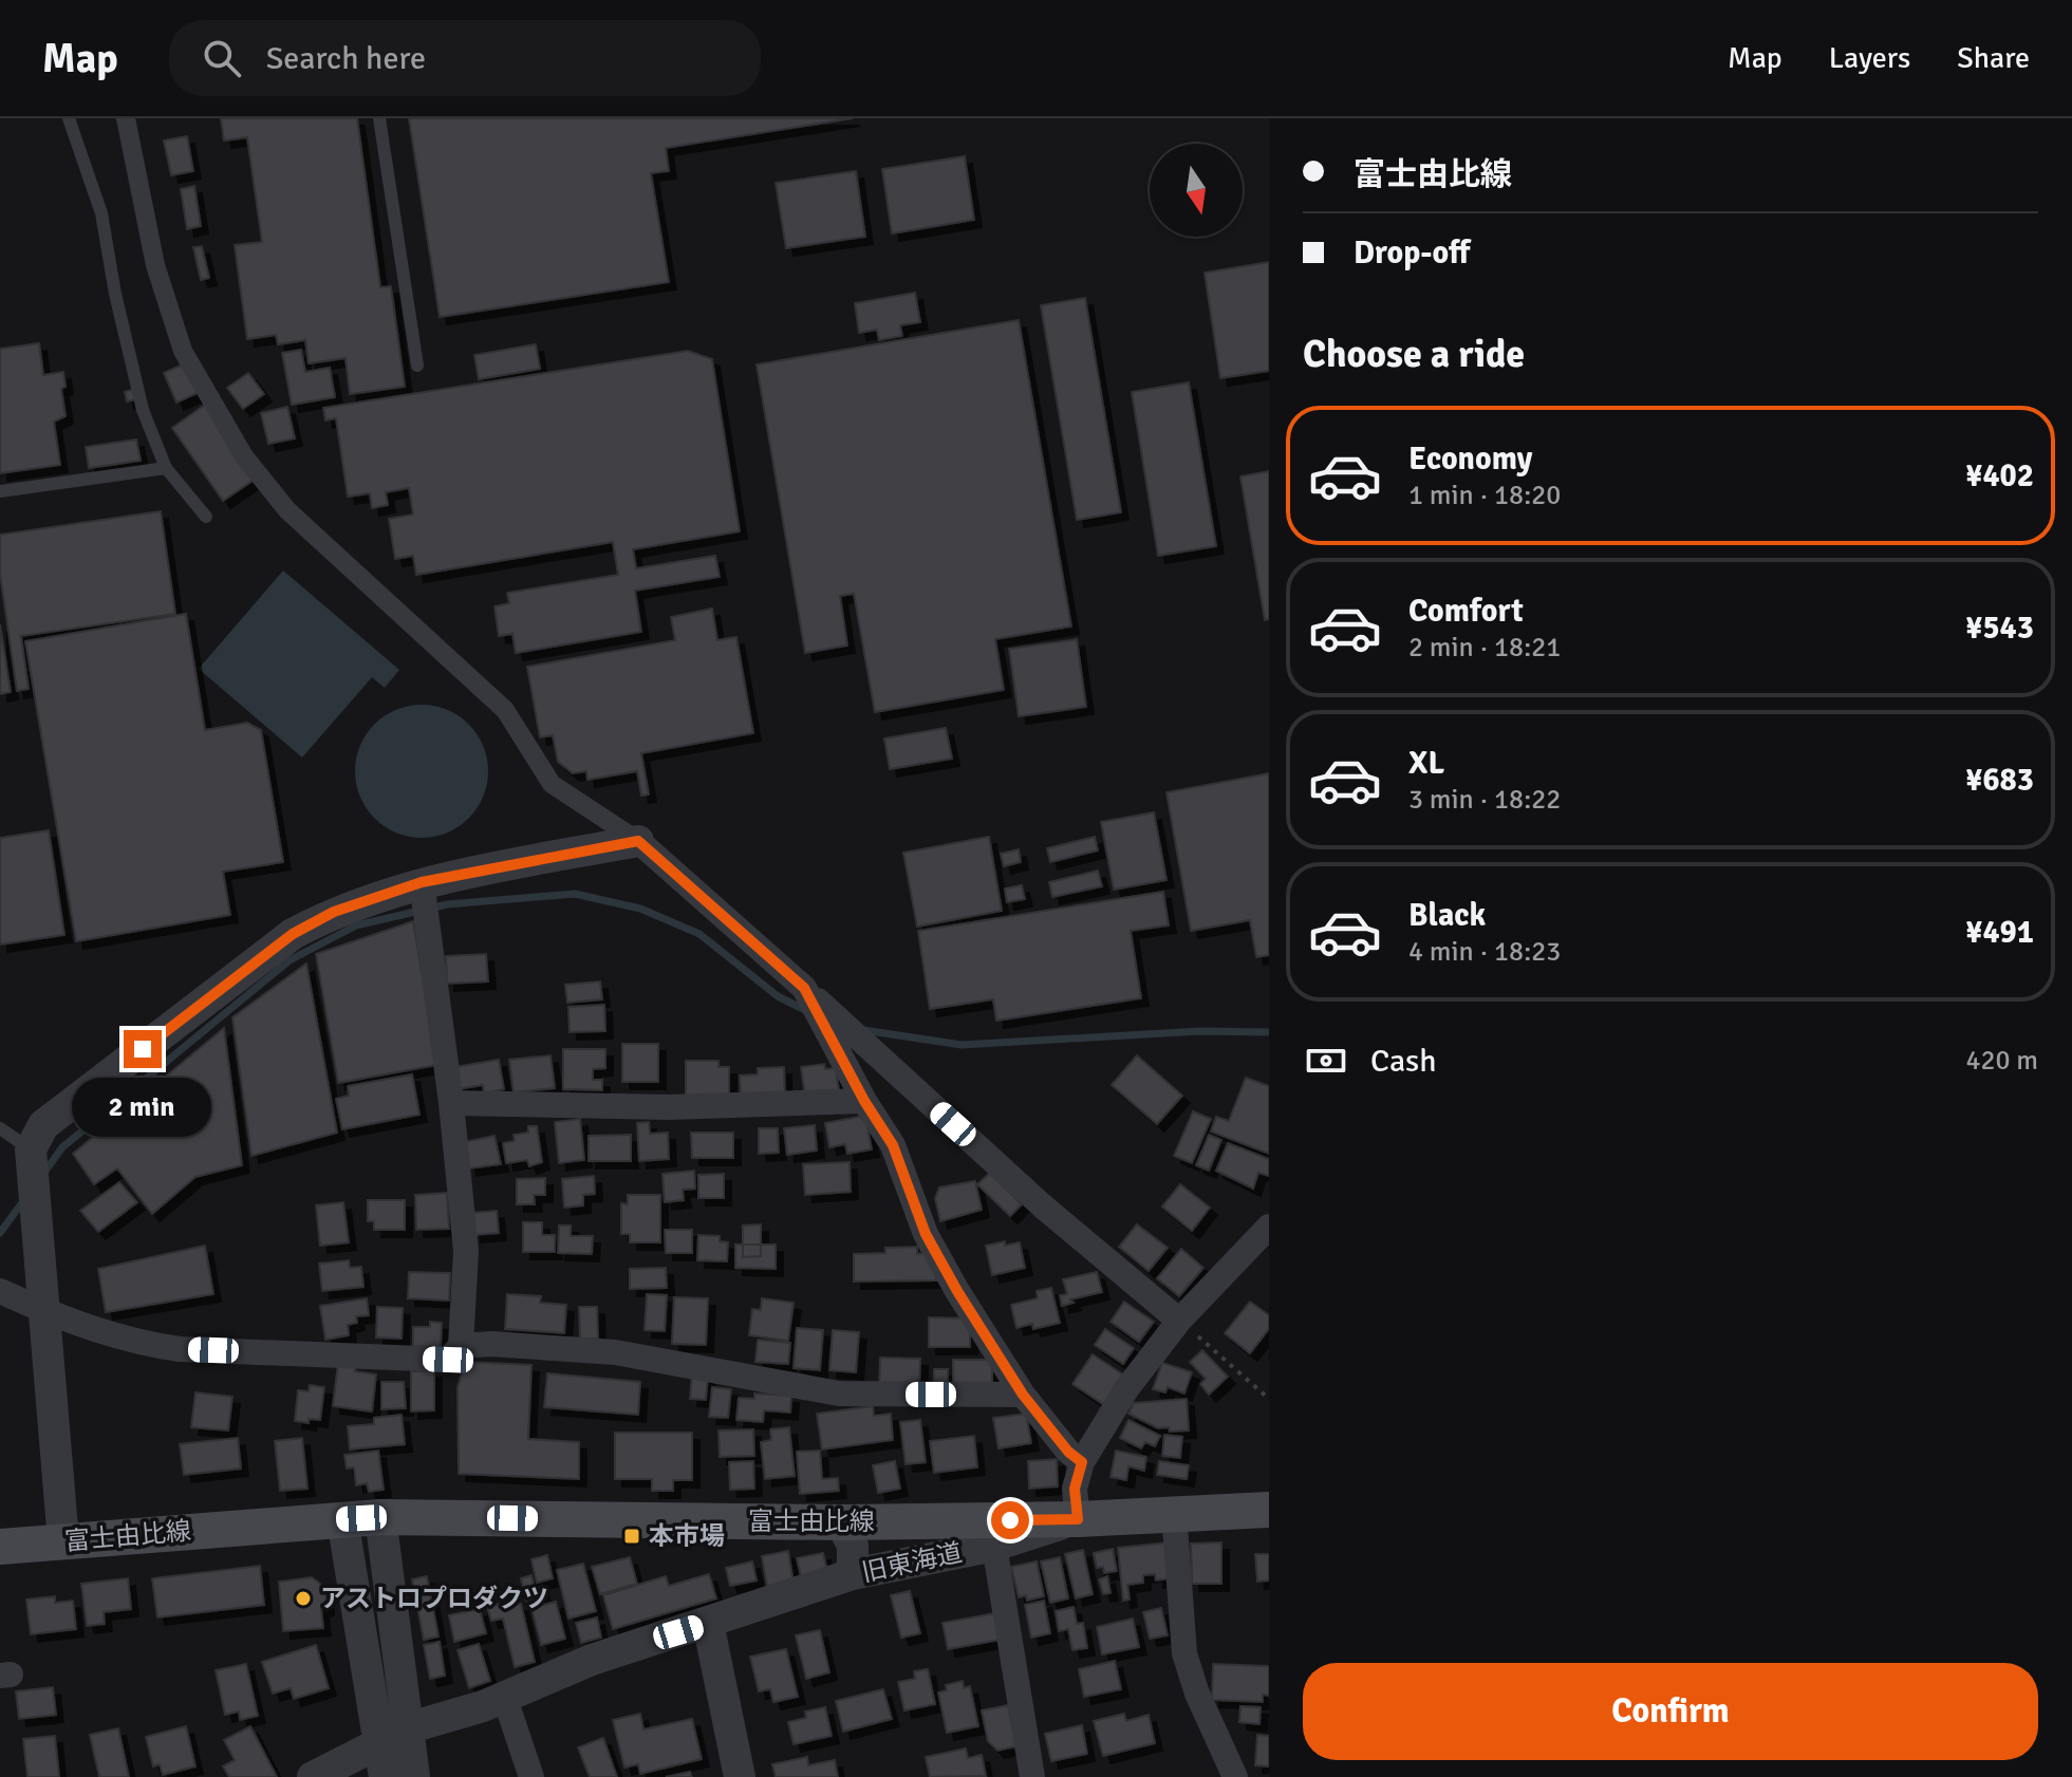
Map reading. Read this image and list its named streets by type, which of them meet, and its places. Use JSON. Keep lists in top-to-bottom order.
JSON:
{
  "streets": {
    "main road": ["富士由比線"],
    "street": ["旧東海道"]
  },
  "crossings": [
    ["富士由比線", "旧東海道"]
  ],
  "places": {
    "transit": ["本市場"],
    "other": ["アストロプロダクツ"]
  },
  "north": "bottom",
  "page": {
    "header": "Map",
    "search": "Search here",
    "nav": ["Map", "Layers", "Share"],
    "banner": ["富士由比線", "Drop-off"],
    "heading": "Choose a ride",
    "list": [
      {
        "name": "Economy",
        "note": "1 min · 18:20",
        "value": "¥402"
      },
      {
        "name": "Comfort",
        "note": "2 min · 18:21",
        "value": "¥543"
      },
      {
        "name": "XL",
        "note": "3 min · 18:22",
        "value": "¥683"
      },
      {
        "name": "Black",
        "note": "4 min · 18:23",
        "value": "¥491"
      }
    ],
    "pay": ["Cash", "420 m"],
    "bubble": "2 min",
    "buttons": "Confirm"
  }
}
